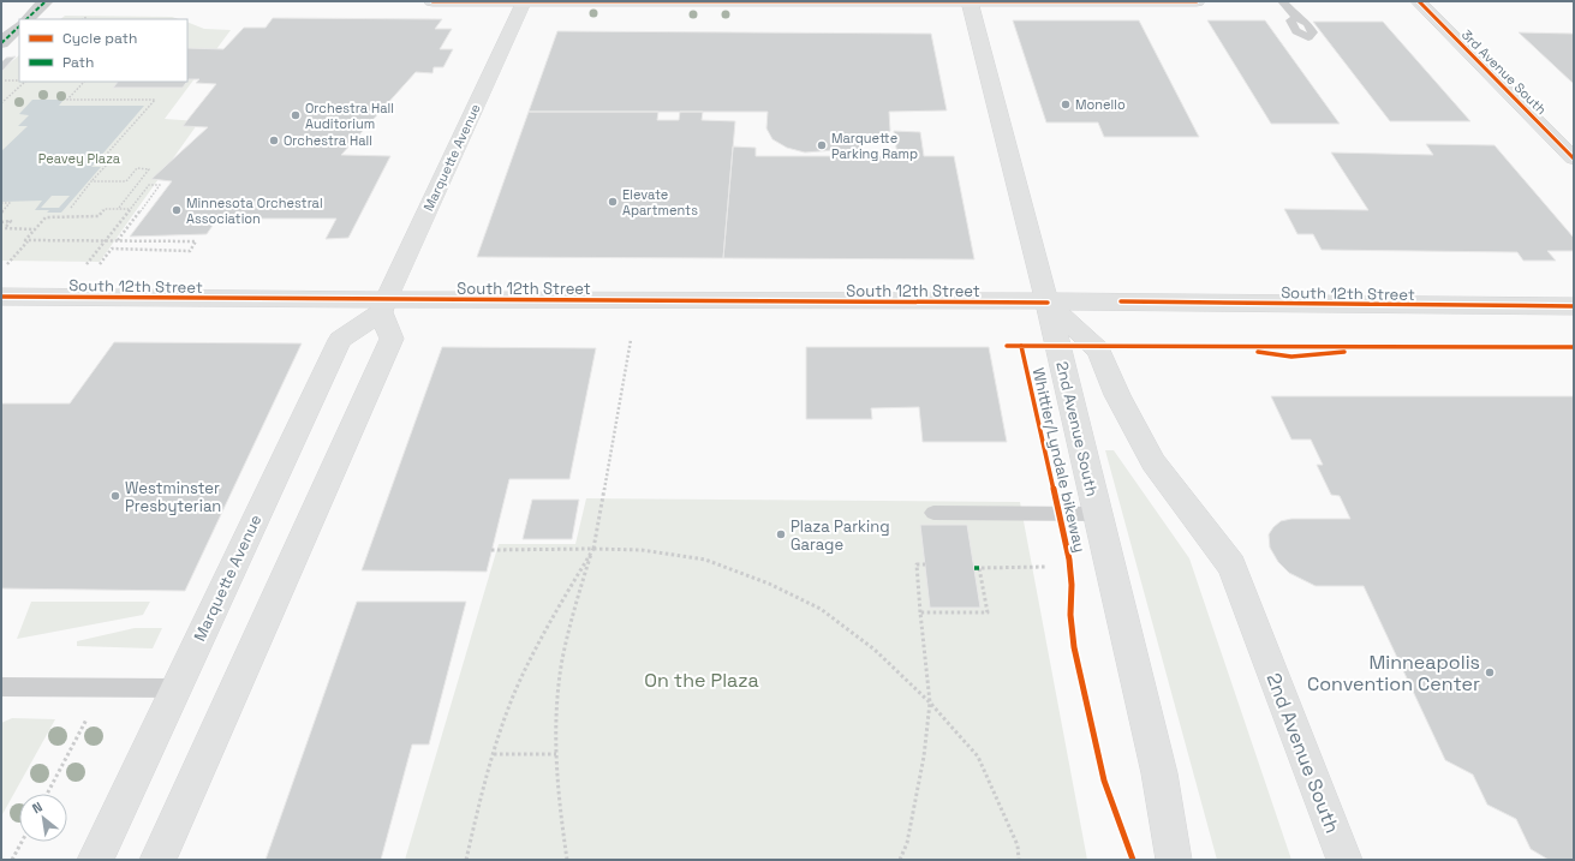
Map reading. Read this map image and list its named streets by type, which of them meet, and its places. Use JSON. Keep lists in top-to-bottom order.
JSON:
{
  "streets": {
    "street": [
      "3rd Avenue South",
      "Marquette Avenue",
      "South 12th Street",
      "2nd Avenue South"
    ],
    "cycle path": ["Whittier/Lyndale bikeway"]
  },
  "crossings": [
    ["Marquette Avenue", "South 12th Street"],
    ["South 12th Street", "2nd Avenue South"]
  ],
  "parks": ["Peavey Plaza", "On the Plaza"],
  "places": [
    "Monello",
    "Orchestra Hall Auditorium",
    "Orchestra Hall",
    "Marquette Parking Ramp",
    "Elevate Apartments",
    "Minnesota Orchestral Association",
    "Westminster Presbyterian",
    "Plaza Parking Garage",
    "Minneapolis Convention Center"
  ],
  "legend": ["Cycle path", "Path"],
  "north": "top left"
}
